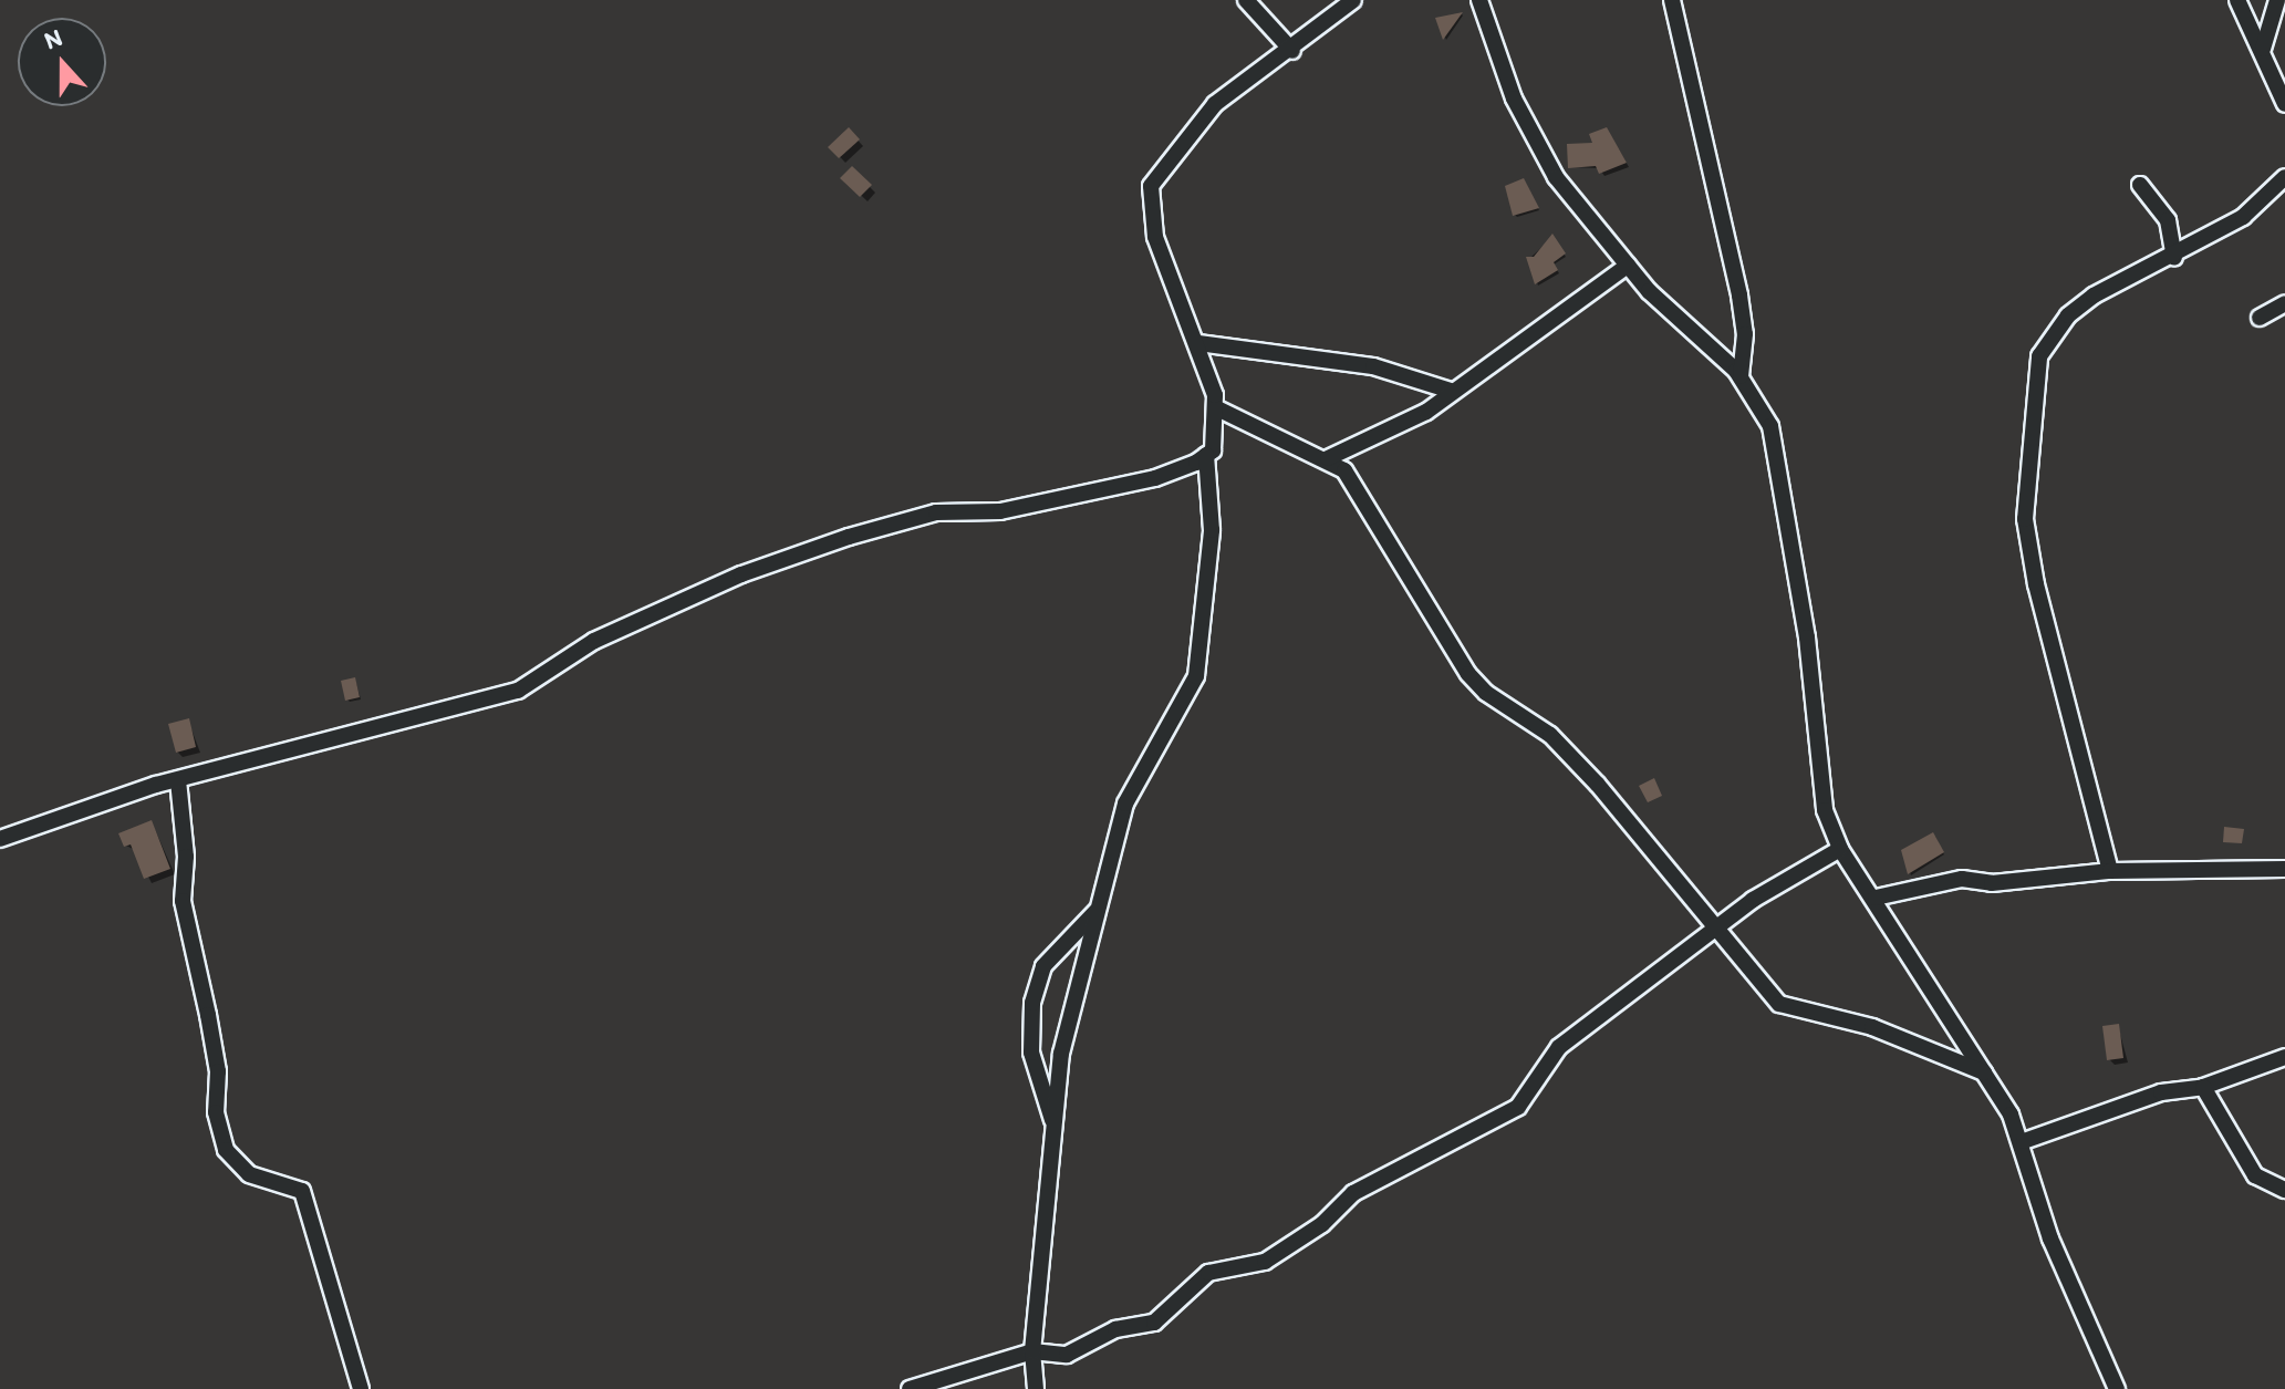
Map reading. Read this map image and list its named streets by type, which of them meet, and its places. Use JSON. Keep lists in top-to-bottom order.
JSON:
{
  "north": "top"
}
